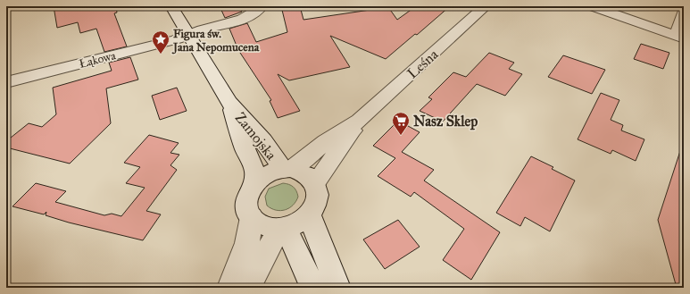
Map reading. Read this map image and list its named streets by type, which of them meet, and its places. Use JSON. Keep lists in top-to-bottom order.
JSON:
{
  "streets": {
    "street": ["Łąkowa", "Leśna", "Zamojska"]
  },
  "crossings": [
    ["Łąkowa", "Zamojska"],
    ["Leśna", "Zamojska"]
  ],
  "places": {
    "place": ["Figura św. Jana Nepomucena"],
    "supermarket": ["Nasz Sklep"]
  }
}
